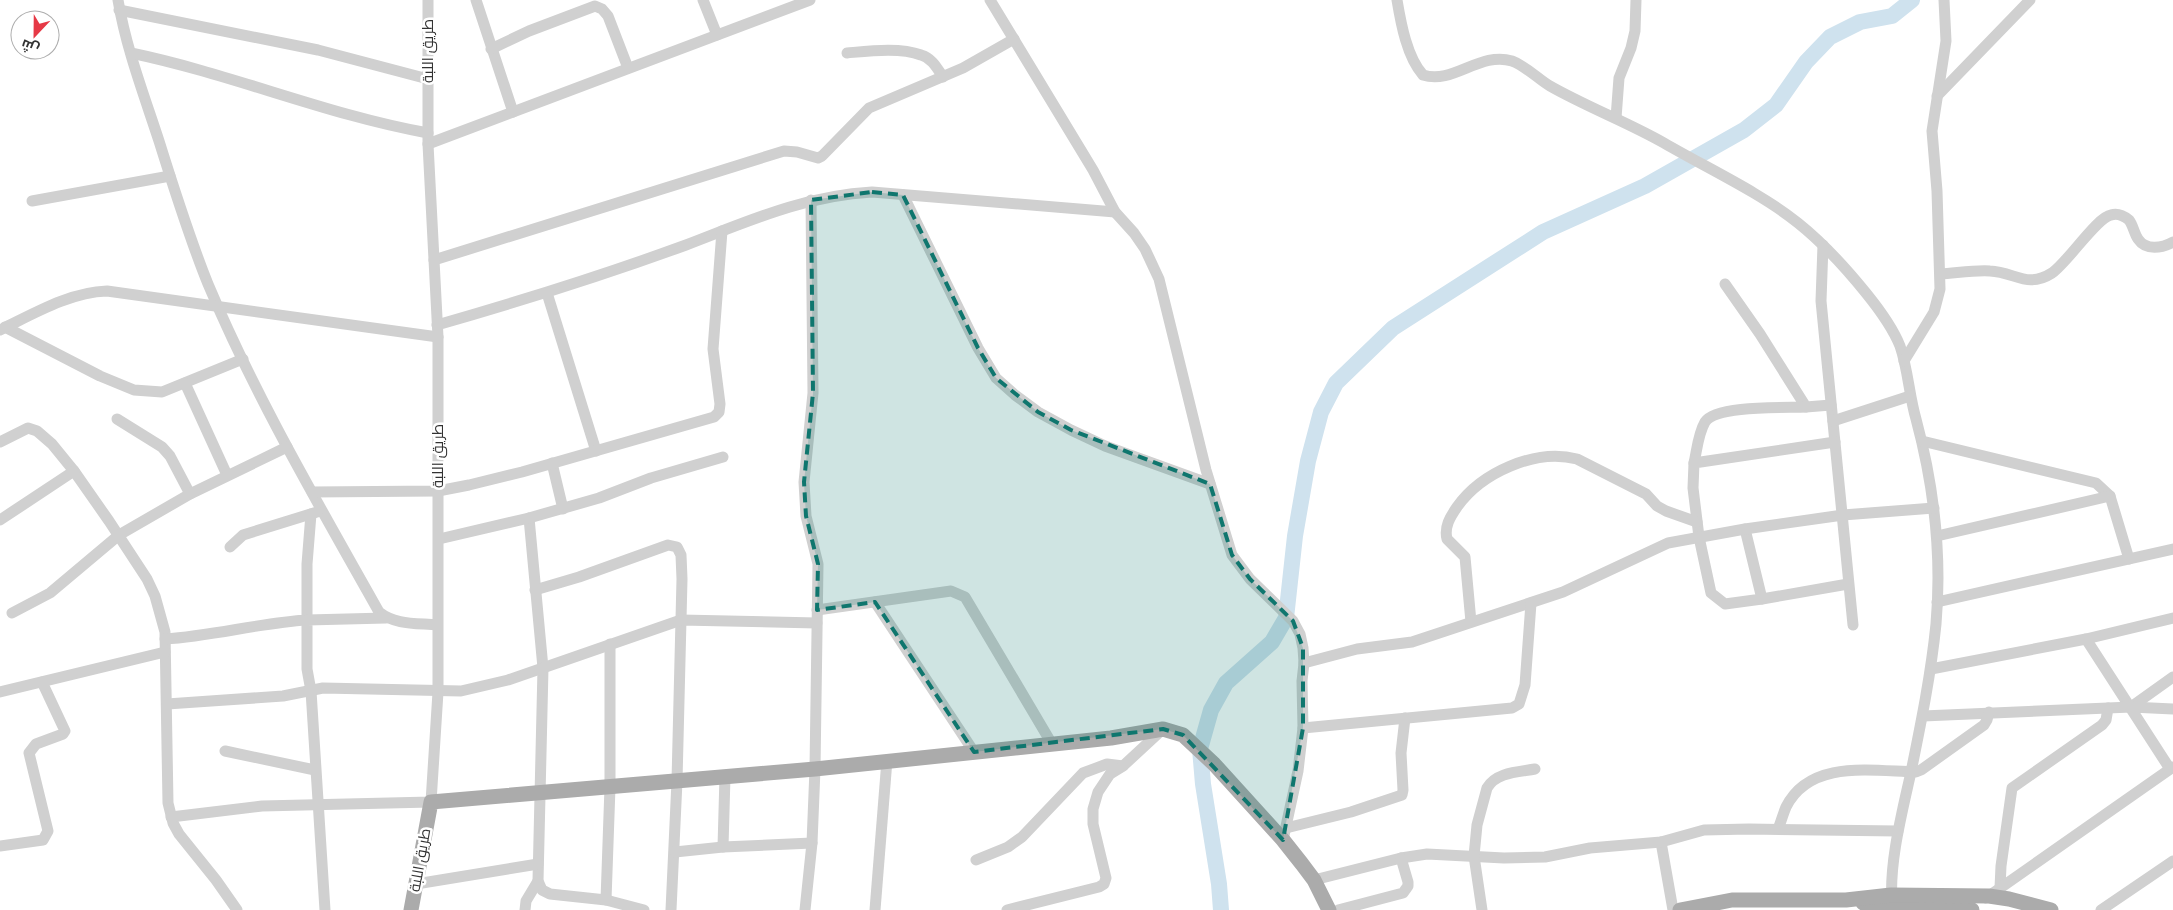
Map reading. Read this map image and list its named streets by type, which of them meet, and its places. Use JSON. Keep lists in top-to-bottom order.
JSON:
{
  "streets": {
    "main road": ["طريق اللبة"]
  },
  "north": "bottom"
}
